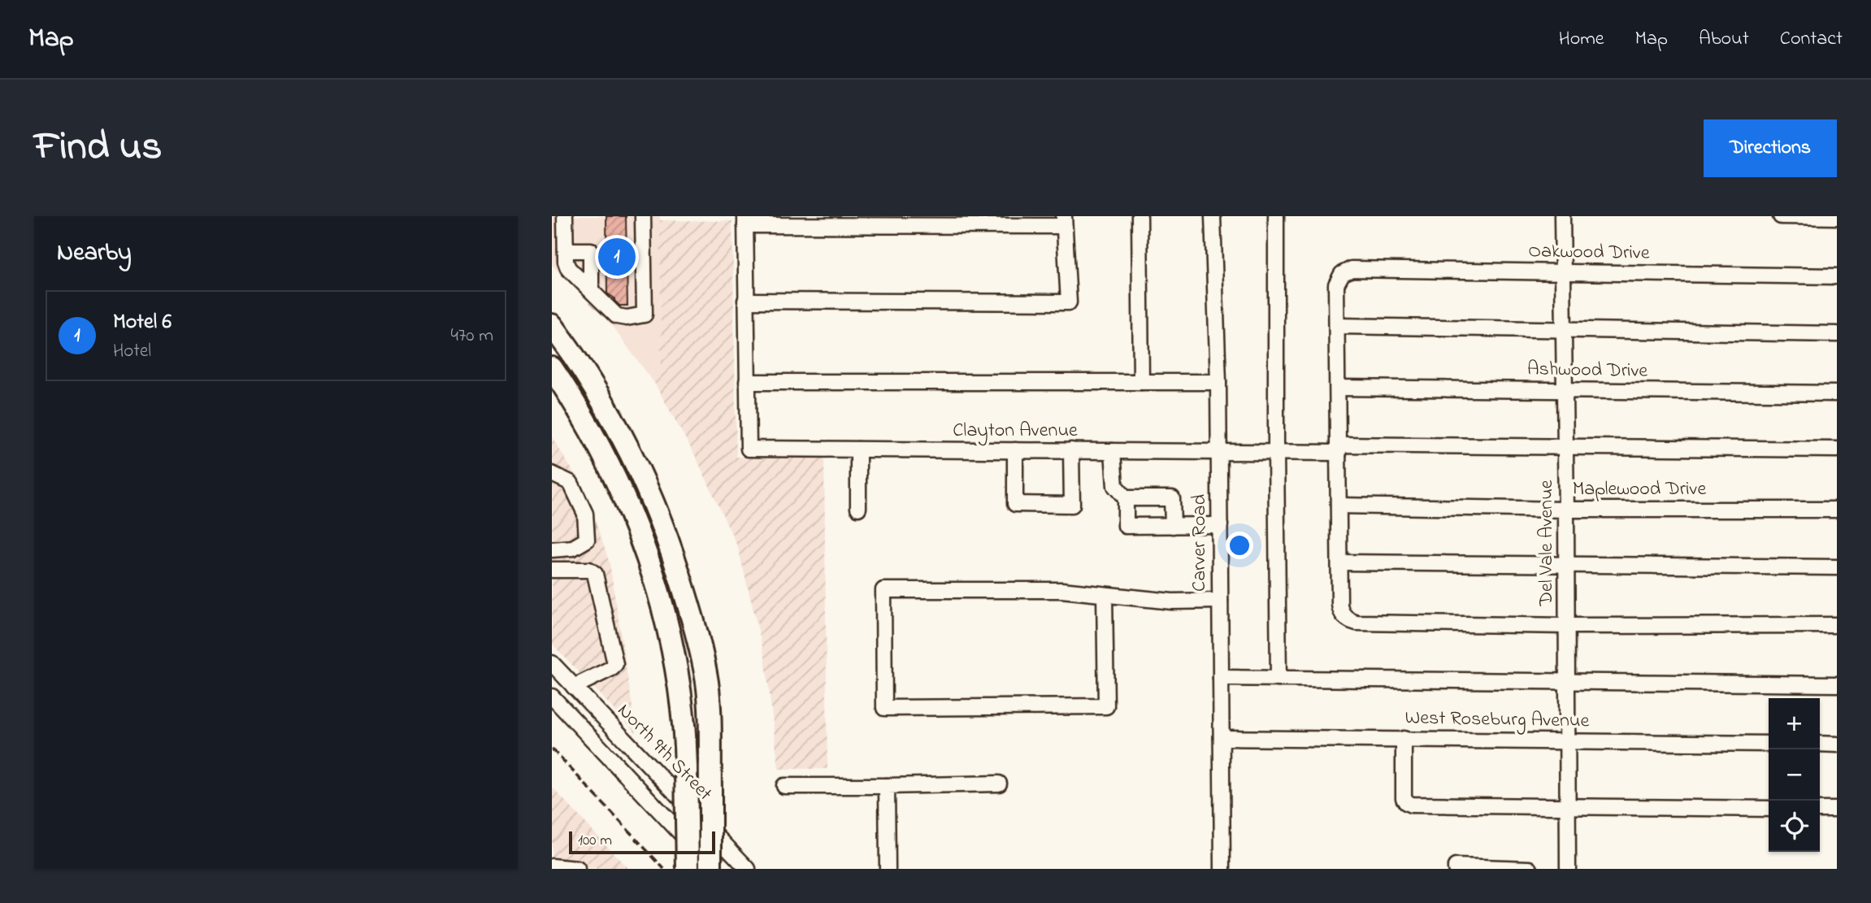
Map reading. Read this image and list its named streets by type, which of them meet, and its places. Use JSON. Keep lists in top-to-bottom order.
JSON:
{
  "streets": {
    "street": [
      "Oakwood Drive",
      "Ashwood Drive",
      "Clayton Avenue",
      "Maplewood Drive",
      "Carver Road",
      "Del Vale Avenue",
      "West Roseburg Avenue",
      "North 9th Street"
    ]
  },
  "crossings": [
    ["Oakwood Drive", "Del Vale Avenue"],
    ["Ashwood Drive", "Del Vale Avenue"],
    ["Clayton Avenue", "Carver Road"],
    ["Clayton Avenue", "Del Vale Avenue"],
    ["Maplewood Drive", "Del Vale Avenue"],
    ["Carver Road", "West Roseburg Avenue"],
    ["Del Vale Avenue", "West Roseburg Avenue"]
  ],
  "scale_bar": "100 m",
  "page": {
    "header": "Map",
    "nav": [
      "Home",
      "Map",
      "About",
      "Contact"
    ],
    "title": "Find us",
    "buttons": "Directions",
    "heading": "Nearby",
    "pins": "1",
    "list": [
      {
        "mark": "1",
        "name": "Motel 6",
        "note": "Hotel",
        "value": "470 m"
      }
    ],
    "map_buttons": ["+", "−"],
    "scale": "100 m"
  }
}
